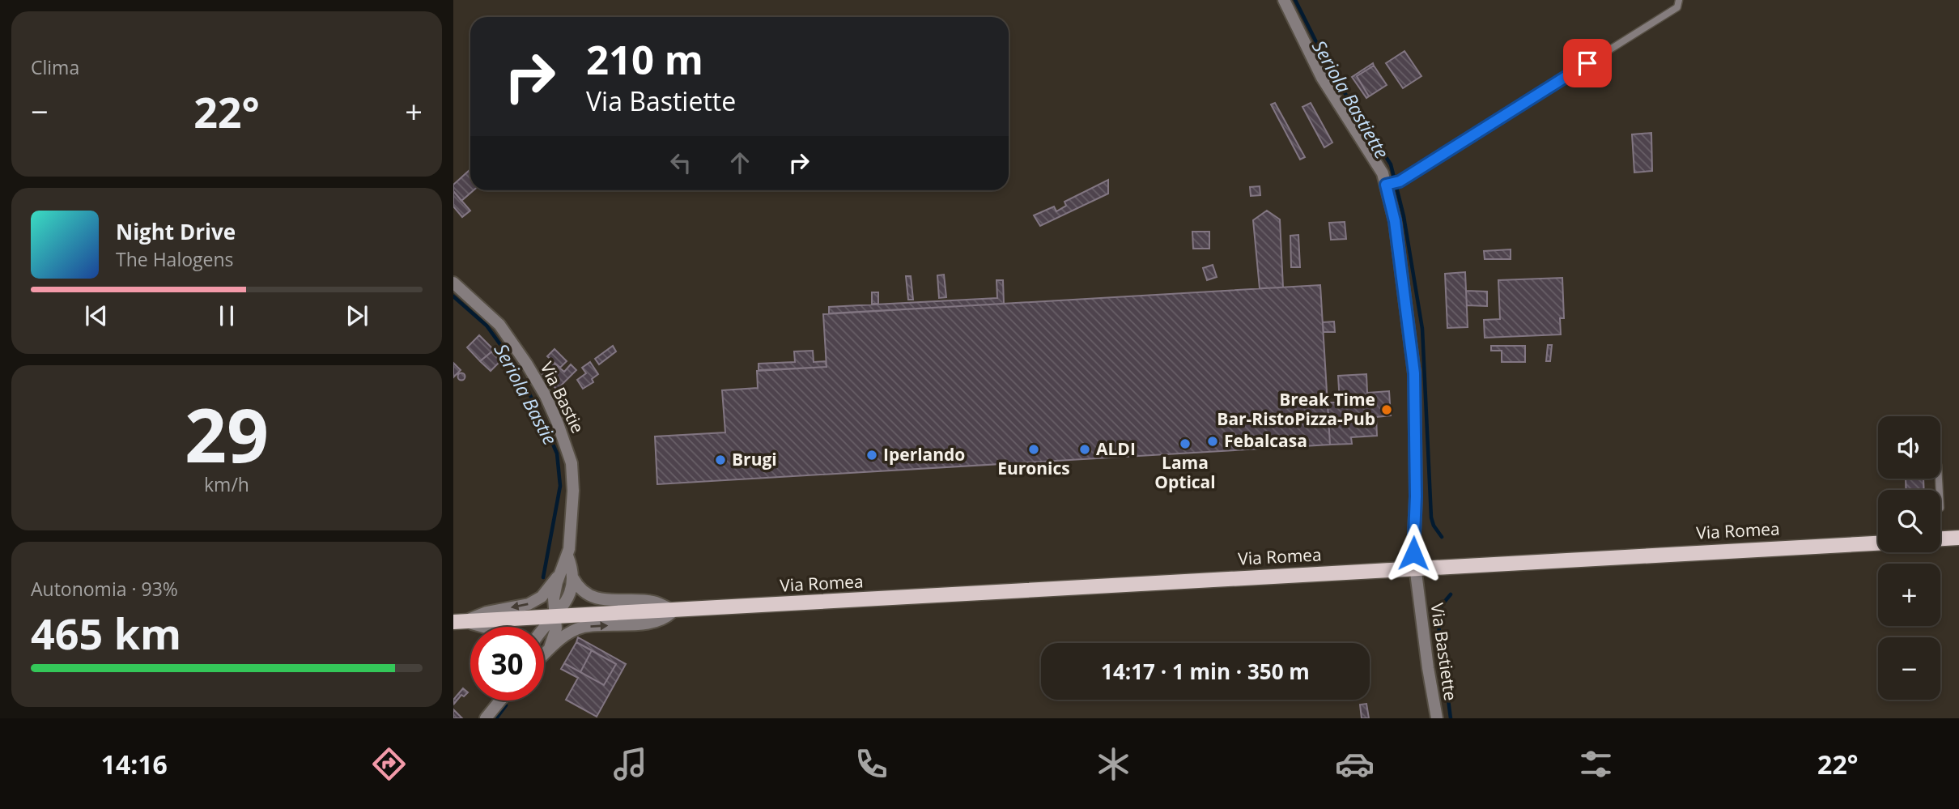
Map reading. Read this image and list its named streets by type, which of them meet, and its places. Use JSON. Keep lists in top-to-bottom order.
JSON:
{
  "streets": {
    "main road": ["Via Romea"],
    "street": ["Via Bastie", "Via Bastiette"]
  },
  "crossings": [
    ["Via Bastie", "Via Romea"],
    ["Via Romea", "Via Bastiette"]
  ],
  "water": ["Seriola Bastiette", "Seriola Bastie"],
  "places": [
    "Break Time Bar-RistoPizza-Pub",
    "Febalcasa",
    "Lama Optical",
    "Euronics",
    "ALDI",
    "Iperlando",
    "Brugi"
  ],
  "page": {
    "tile": [
      "Clima",
      ["29", "km/h"],
      ["Autonomia · 93%", "465 km"]
    ],
    "turn": ["210 m", "Via Bastiette"],
    "heat": ["−", "22°", "+"],
    "song": ["Night Drive", "The Halogens"],
    "map_buttons": ["+", "−"],
    "limit": "30",
    "trip": "14:17 · 1 min · 350 m",
    "tabs": ["14:16", "22°"]
  }
}
